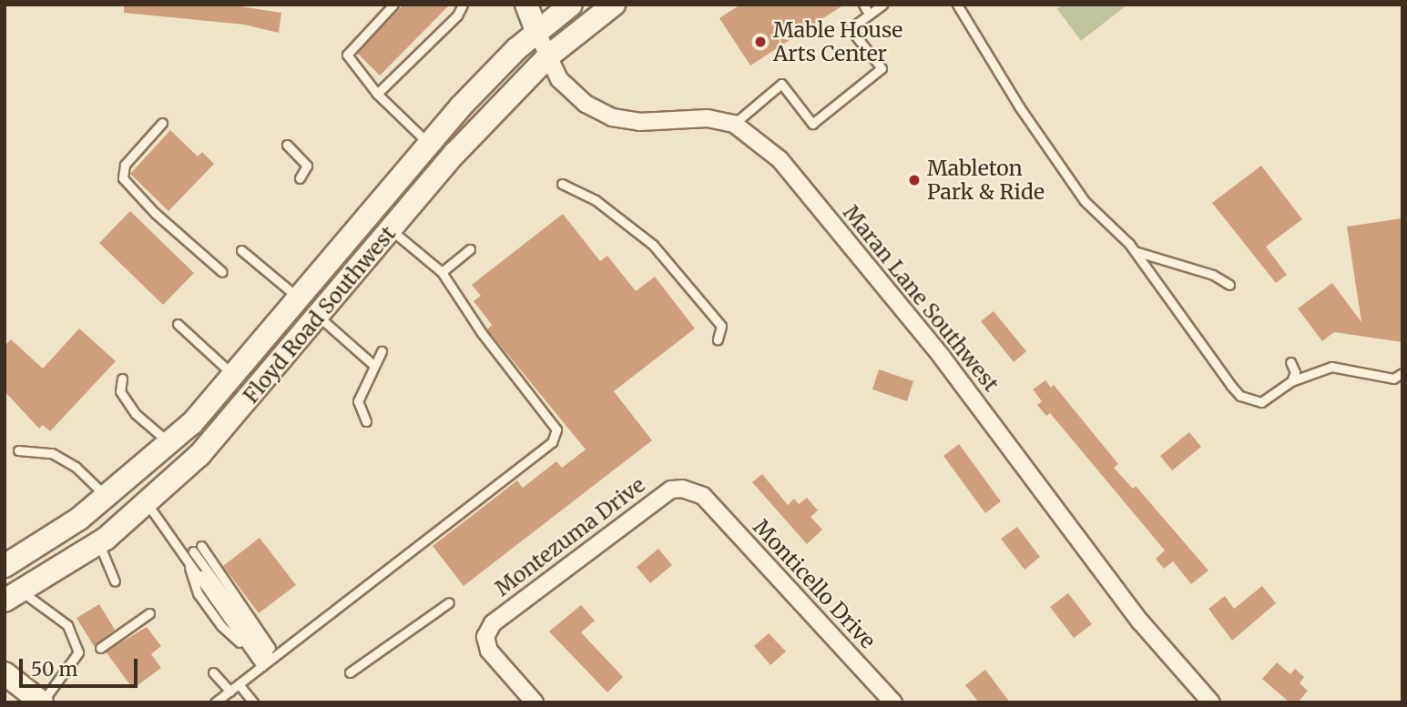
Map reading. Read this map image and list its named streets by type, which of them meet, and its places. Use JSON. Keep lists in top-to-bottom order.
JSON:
{
  "streets": {
    "main road": ["Floyd Road Southwest"],
    "street": ["Maran Lane Southwest", "Montezuma Drive", "Monticello Drive"]
  },
  "crossings": [
    ["Maran Lane Southwest", "Floyd Road Southwest"],
    ["Montezuma Drive", "Monticello Drive"]
  ],
  "places": ["Mable House Arts Center", "Mableton Park & Ride"],
  "scale_bar": "50 m"
}
